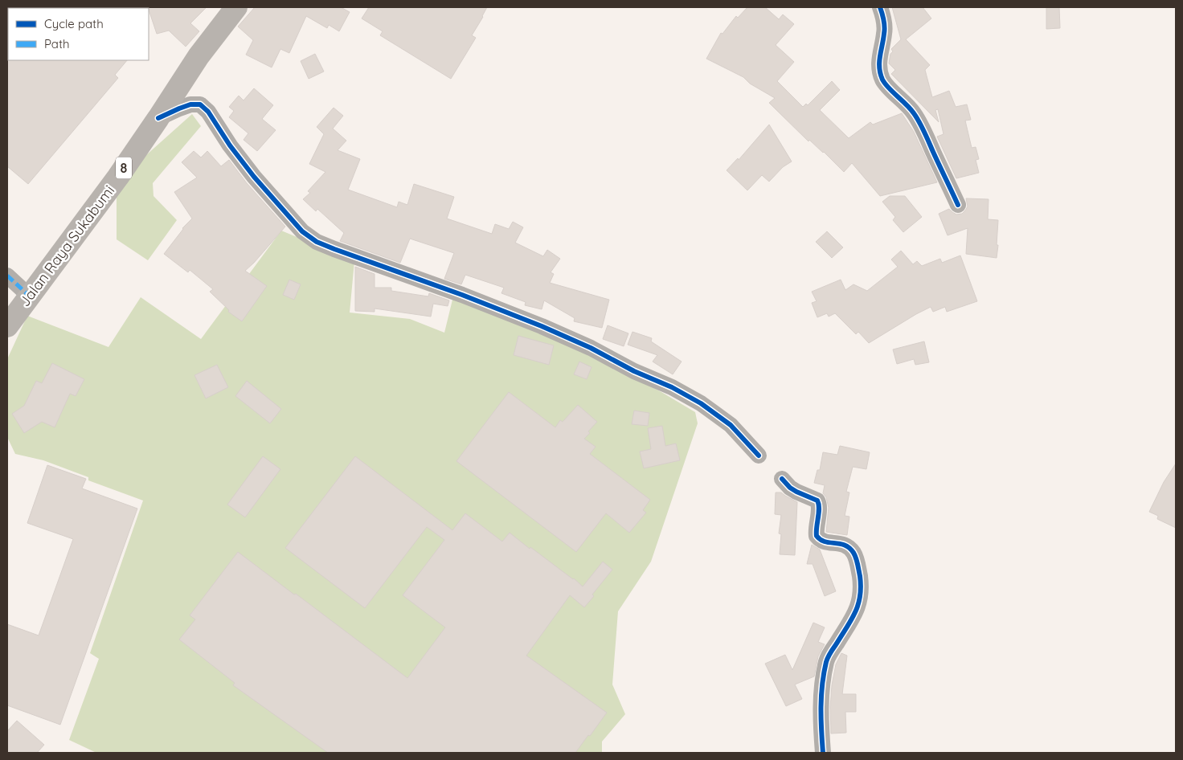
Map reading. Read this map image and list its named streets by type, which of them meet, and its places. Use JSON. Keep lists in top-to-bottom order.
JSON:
{
  "streets": {
    "highway": ["8", "Jalan Raya Sukabumi"]
  },
  "legend": ["Cycle path", "Path"]
}
